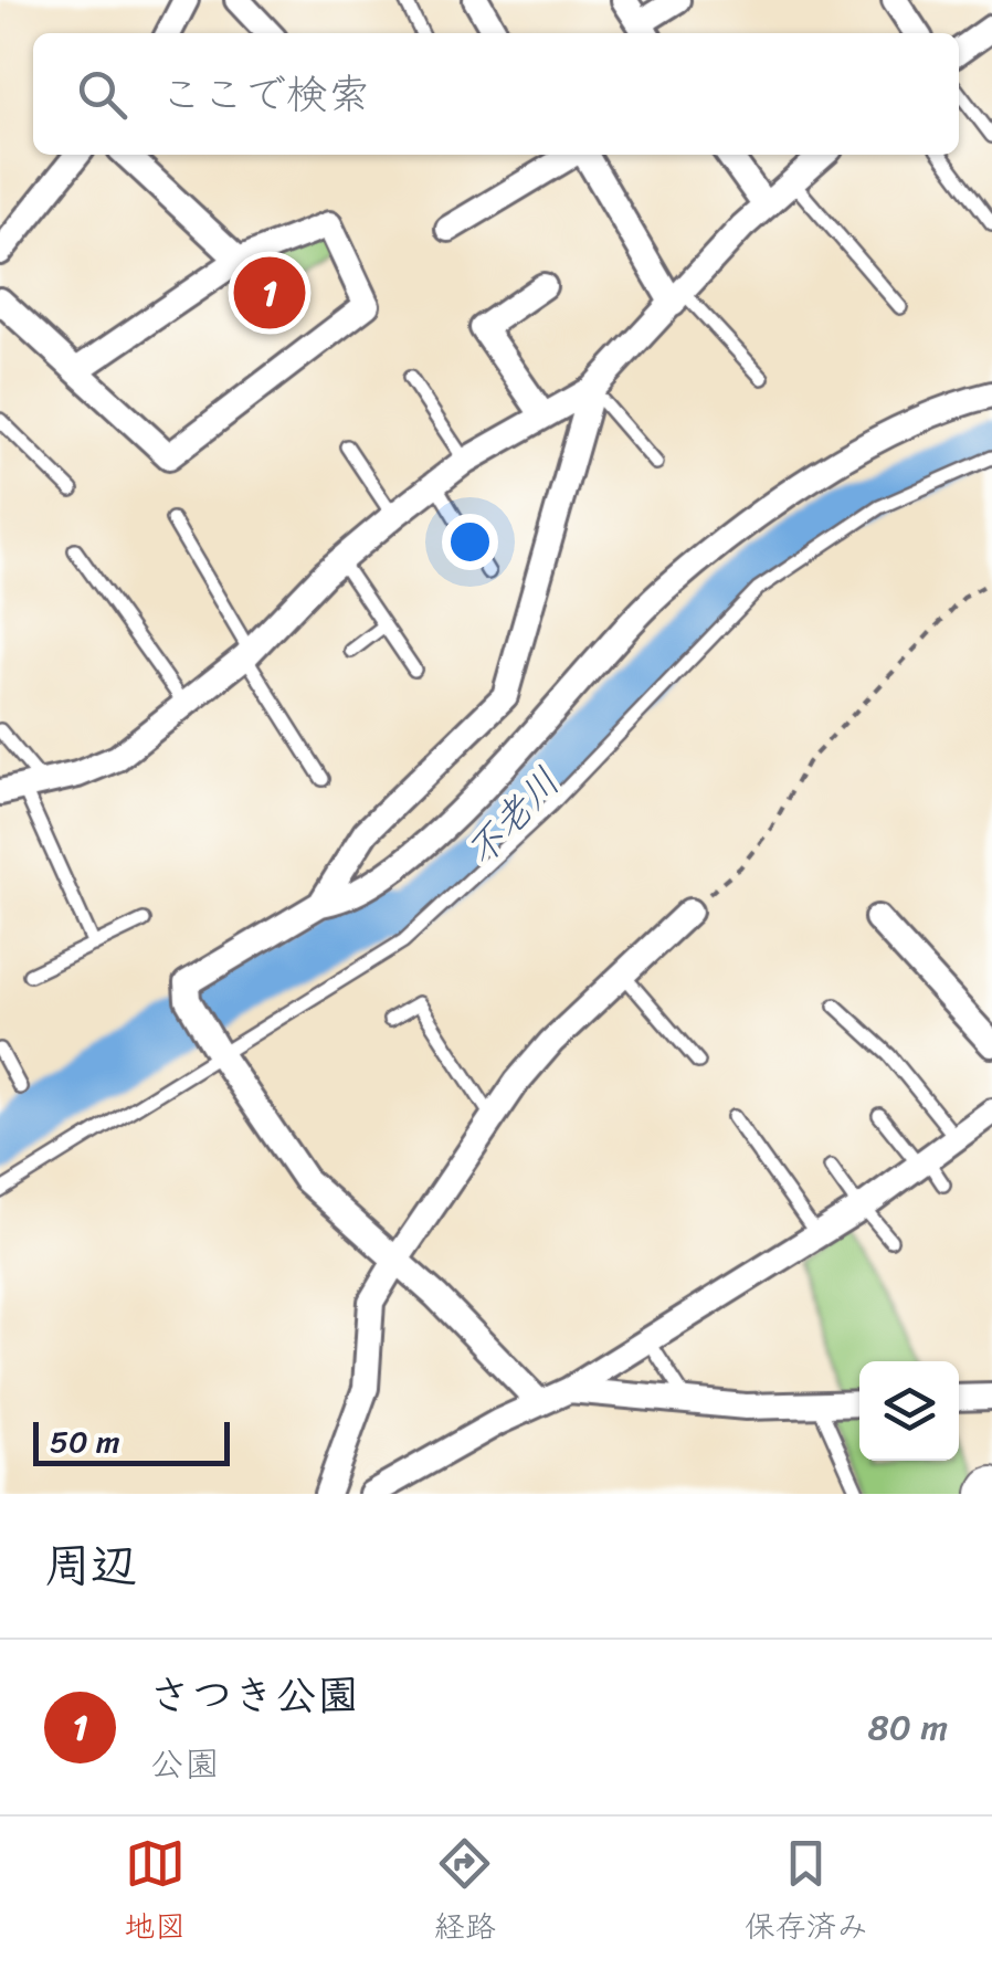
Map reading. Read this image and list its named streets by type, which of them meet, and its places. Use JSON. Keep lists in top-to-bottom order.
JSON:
{
  "water": ["不老川"],
  "scale_bar": "50 m",
  "page": {
    "search": "ここで検索",
    "pins": "1",
    "scale": "50 m",
    "heading": "周辺",
    "list": [
      {
        "mark": "1",
        "name": "さつき公園",
        "note": "公園",
        "value": "80 m"
      }
    ],
    "nav": ["地図", "経路", "保存済み"]
  }
}
